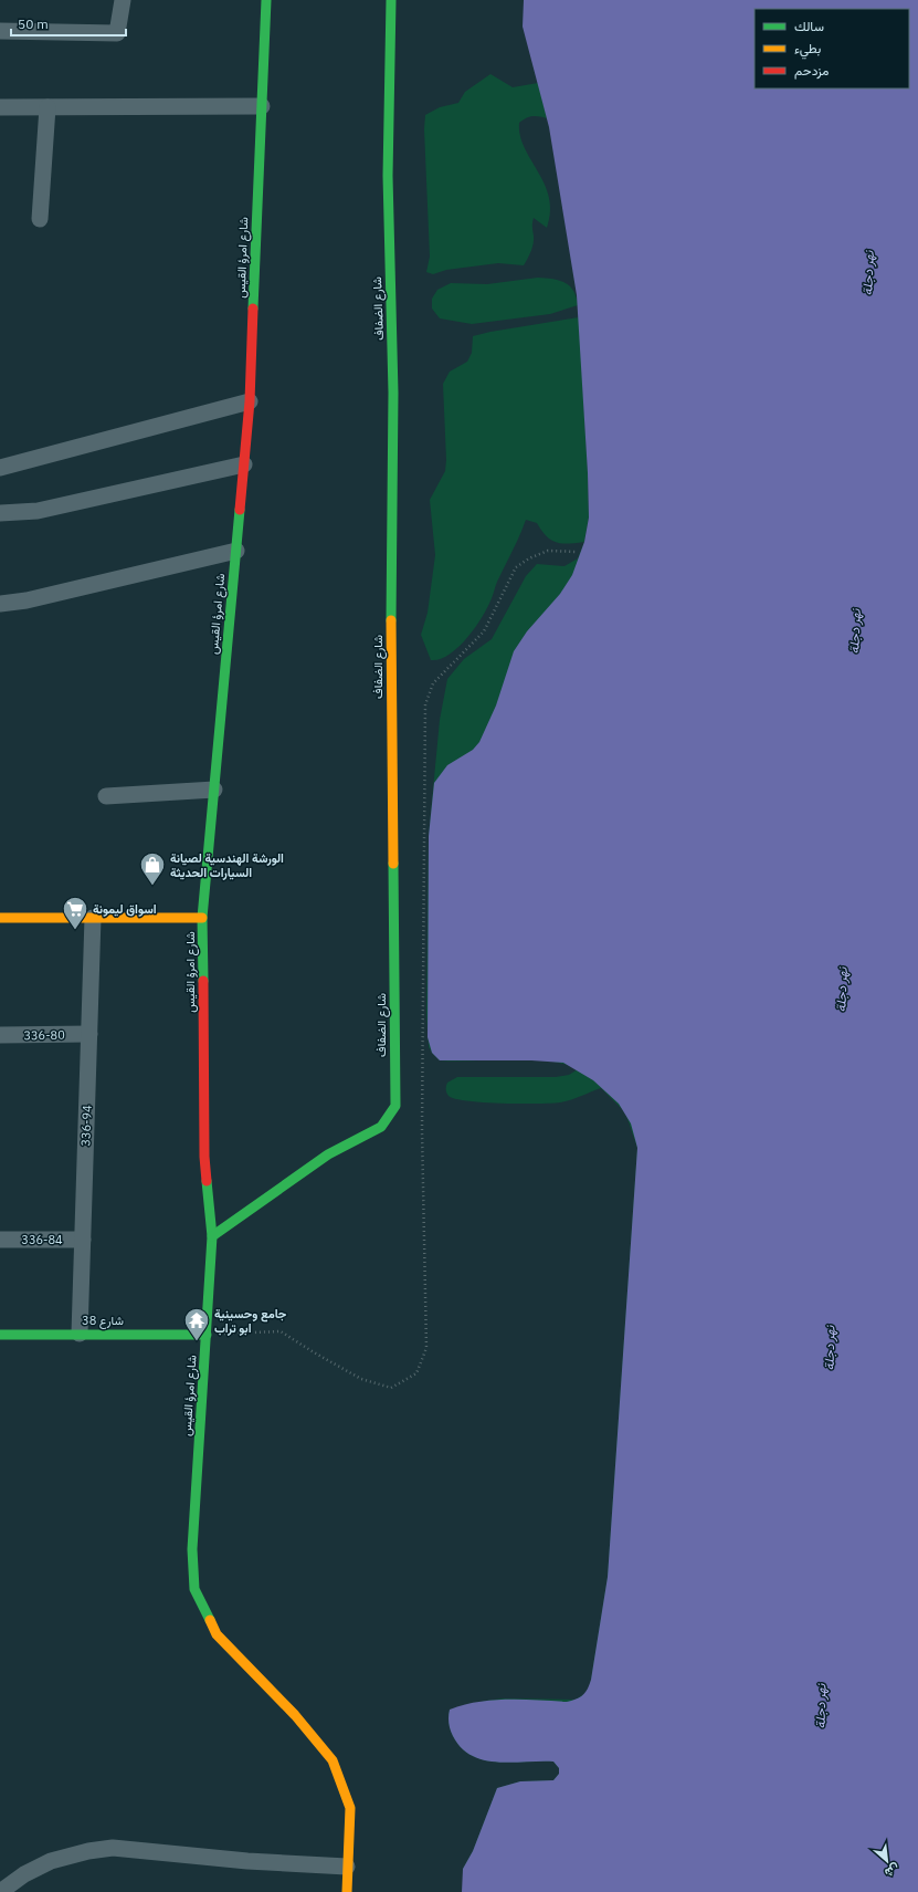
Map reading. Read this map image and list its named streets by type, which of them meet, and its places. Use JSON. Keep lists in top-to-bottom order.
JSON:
{
  "streets": {
    "street": [
      "شارع امرؤ القيس",
      "شارع الضفاف",
      "336-80",
      "336-94",
      "336-84",
      "شارع 38"
    ]
  },
  "crossings": [
    ["شارع امرؤ القيس", "شارع الضفاف"],
    ["شارع امرؤ القيس", "شارع 38"],
    ["336-80", "336-94"],
    ["336-94", "336-84"],
    ["336-94", "شارع 38"]
  ],
  "water": ["نهر دجلة"],
  "places": {
    "shop": ["الورشة الهندسية لصيانة السيارات الحديثة"],
    "supermarket": ["اسواق ليمونة"],
    "temple": ["جامع وحسينية ابو تراب"]
  },
  "legend": ["سالك", "بطيء", "مزدحم"],
  "scale_bar": "50 m",
  "north": "bottom right"
}
